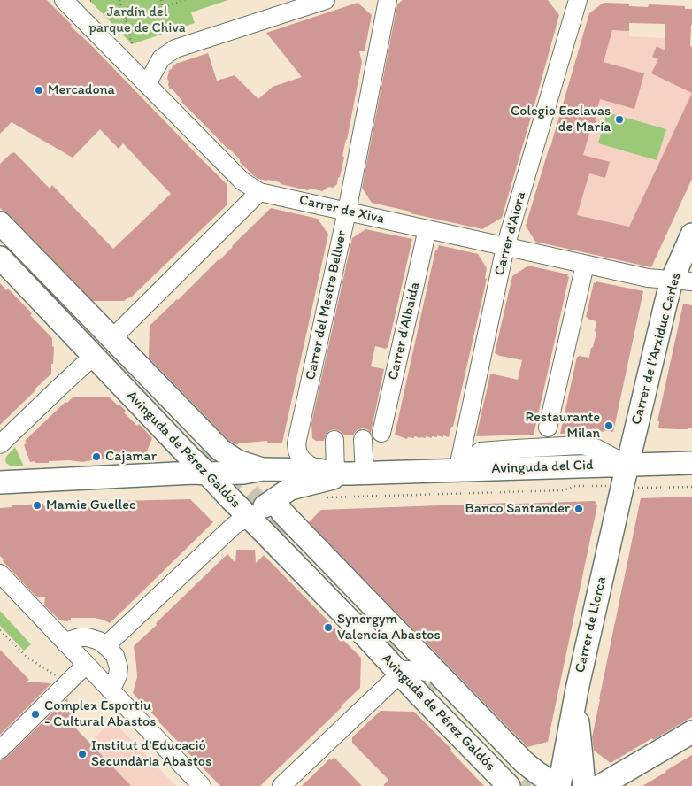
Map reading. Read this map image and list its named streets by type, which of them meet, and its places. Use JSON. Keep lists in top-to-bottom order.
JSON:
{
  "streets": {
    "main road": [
      "Carrer de l'Arxiduc Carles",
      "Avinguda de Pérez Galdós",
      "Avinguda del Cid",
      "Carrer de Llorca"
    ],
    "street": [
      "Carrer de Xiva",
      "Carrer d'Aiora",
      "Carrer del Mestre Bellver",
      "Carrer d'Albaida"
    ]
  },
  "crossings": [
    ["Carrer de Xiva", "Carrer d'Aiora"],
    ["Carrer de Xiva", "Carrer del Mestre Bellver"],
    ["Carrer de Xiva", "Carrer d'Albaida"],
    ["Carrer de Xiva", "Carrer de l'Arxiduc Carles"],
    ["Carrer d'Aiora", "Avinguda del Cid"],
    ["Carrer del Mestre Bellver", "Avinguda del Cid"],
    ["Carrer de l'Arxiduc Carles", "Avinguda del Cid"],
    ["Carrer de l'Arxiduc Carles", "Carrer de Llorca"],
    ["Avinguda de Pérez Galdós", "Avinguda del Cid"],
    ["Avinguda de Pérez Galdós", "Carrer de Llorca"],
    ["Avinguda del Cid", "Carrer de Llorca"]
  ],
  "parks": ["Jardín del parque de Chiva"],
  "places": [
    "Mercadona",
    "Colegio Esclavas de María",
    "Restaurante Milan",
    "Cajamar",
    "Mamie Guellec",
    "Banco Santander",
    "Synergym Valencia Abastos",
    "Complex Esportiu - Cultural Abastos",
    "Institut d'Educació Secundària Abastos"
  ]
}
